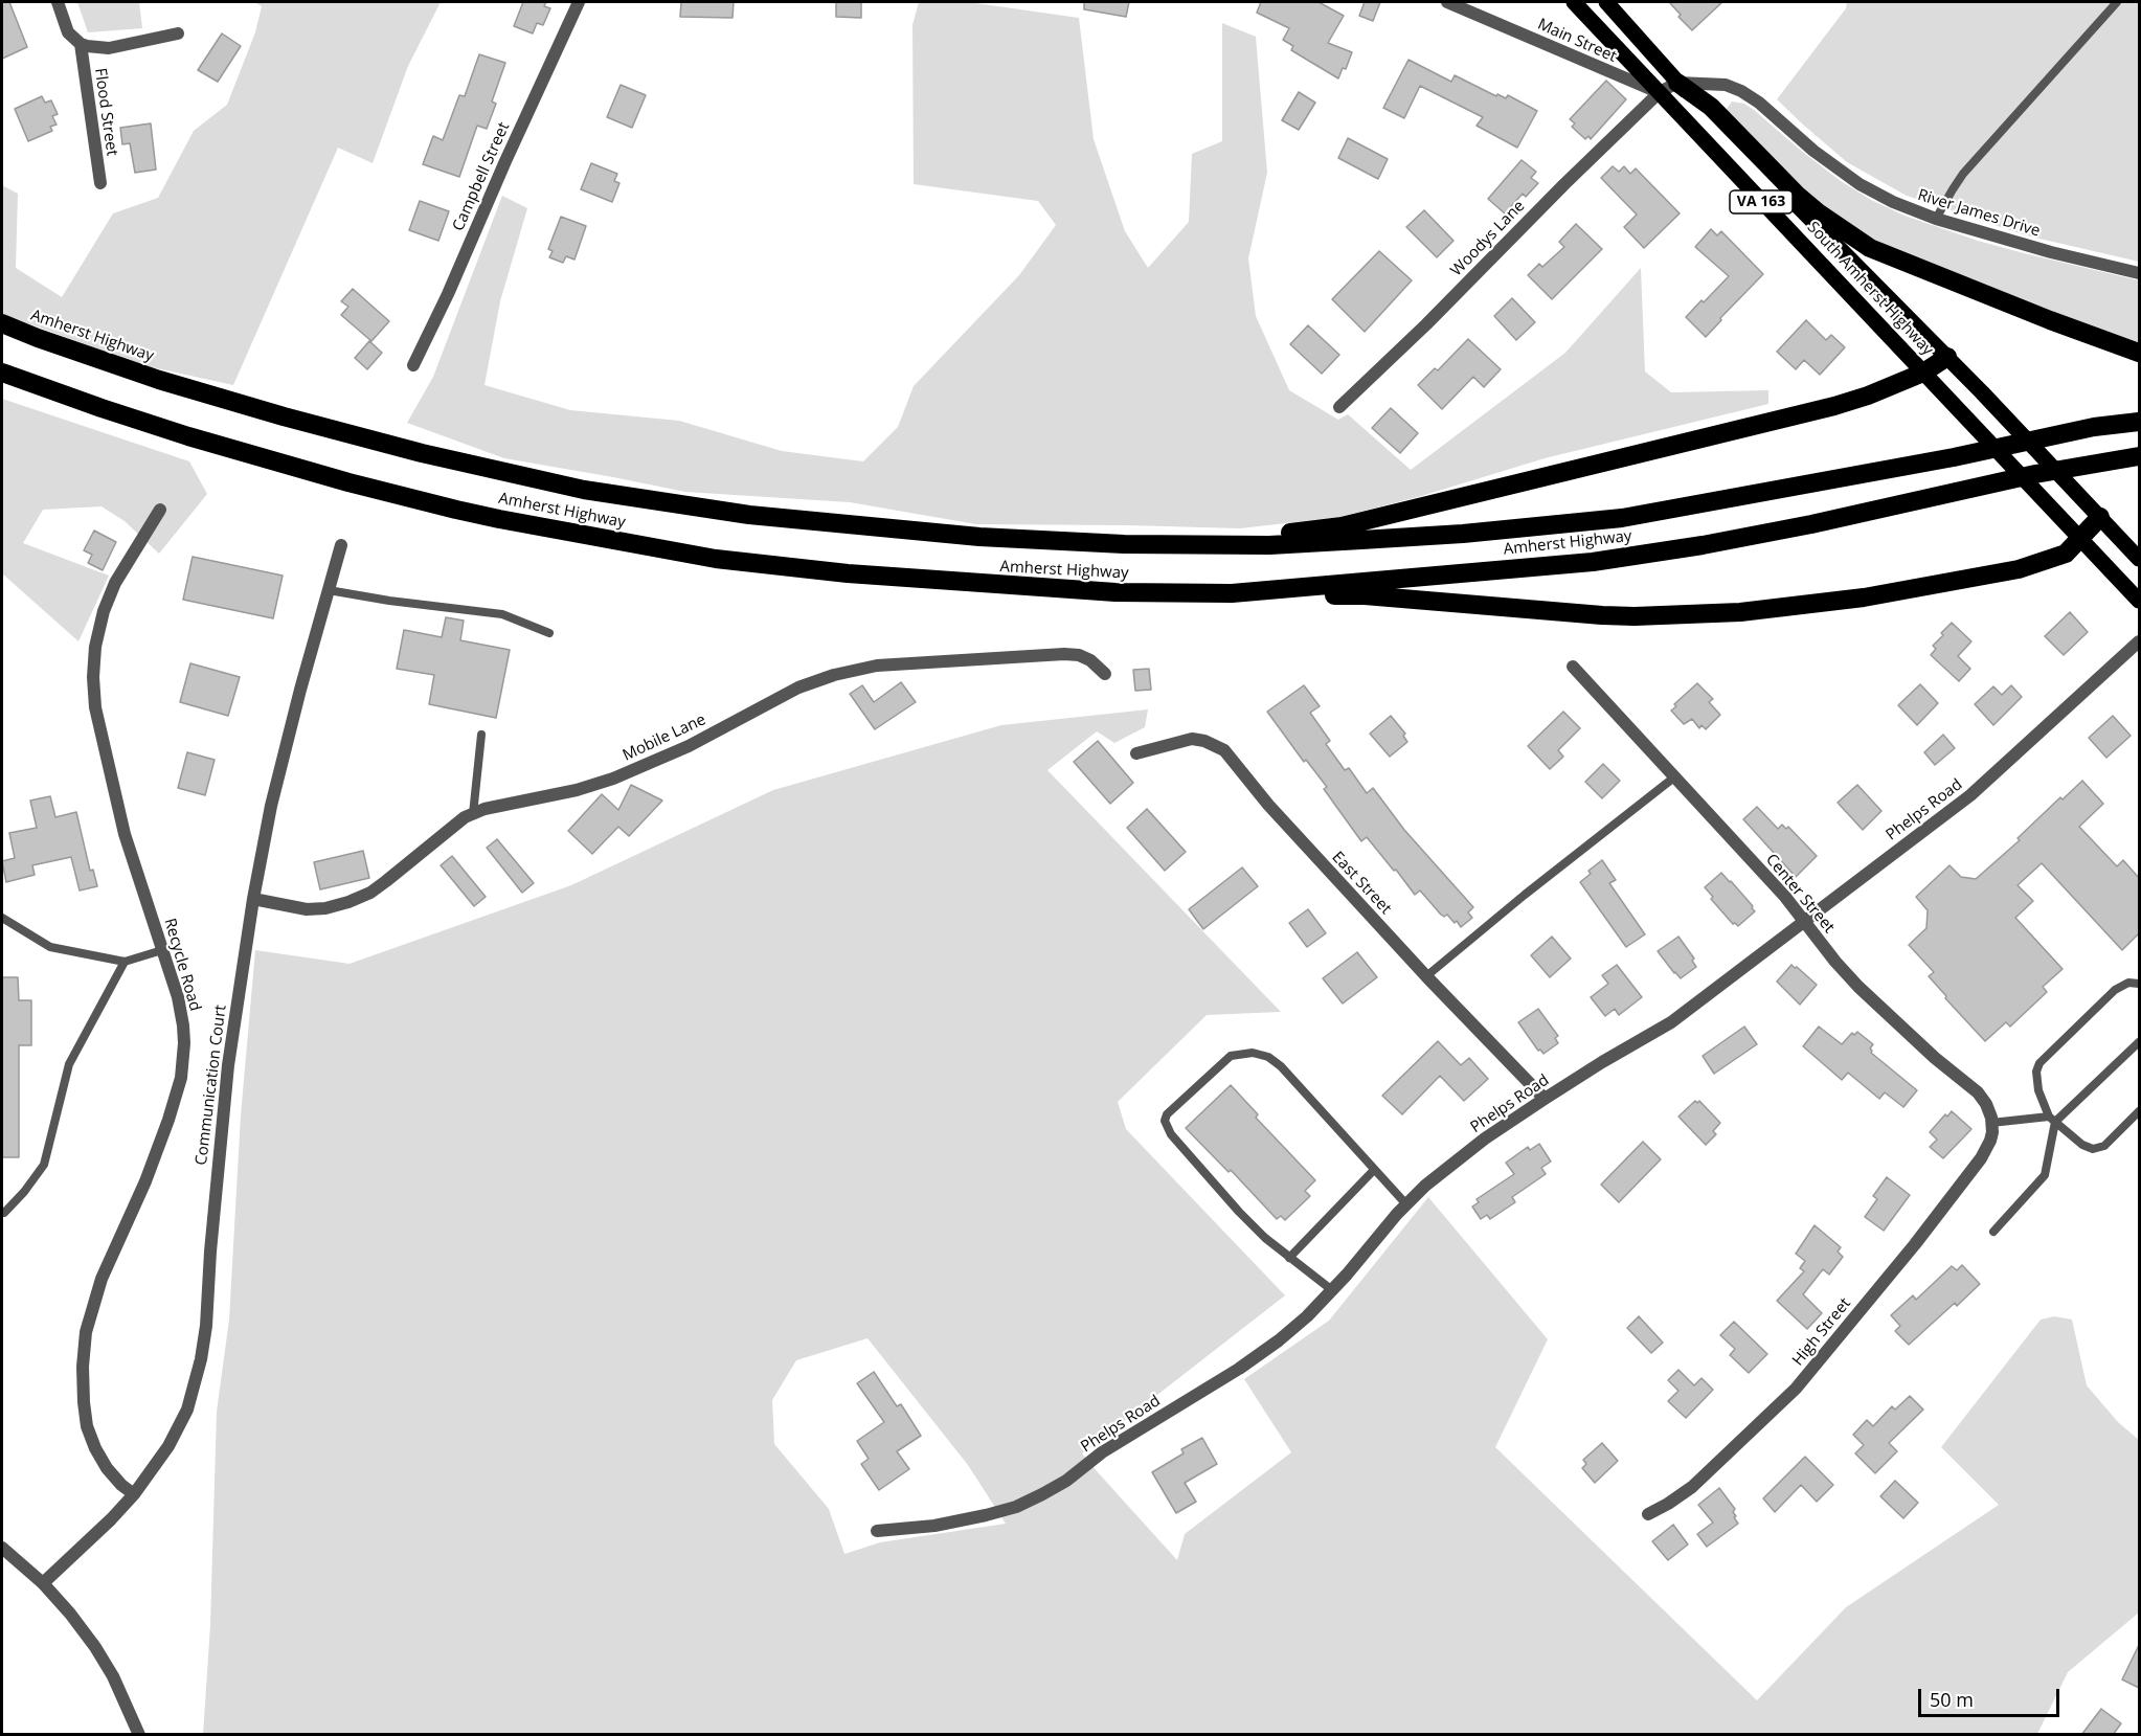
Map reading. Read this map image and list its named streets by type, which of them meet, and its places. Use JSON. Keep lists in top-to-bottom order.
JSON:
{
  "streets": {
    "highway": ["Amherst Highway"],
    "main road": ["VA 163", "South Amherst Highway"],
    "street": [
      "Main Street",
      "Flood Street",
      "Campbell Street",
      "River James Drive",
      "Woodys Lane",
      "Mobile Lane",
      "Phelps Road",
      "East Street",
      "Center Street",
      "Recycle Road",
      "Communication Court",
      "High Street"
    ]
  },
  "crossings": [
    ["Main Street", "Woodys Lane"],
    ["Main Street", "South Amherst Highway"],
    ["River James Drive", "South Amherst Highway"],
    ["Woodys Lane", "South Amherst Highway"],
    ["Mobile Lane", "Communication Court"],
    ["Phelps Road", "East Street"],
    ["Phelps Road", "Center Street"],
    ["Center Street", "High Street"],
    ["Recycle Road", "Communication Court"]
  ],
  "scale_bar": "50 m"
}
